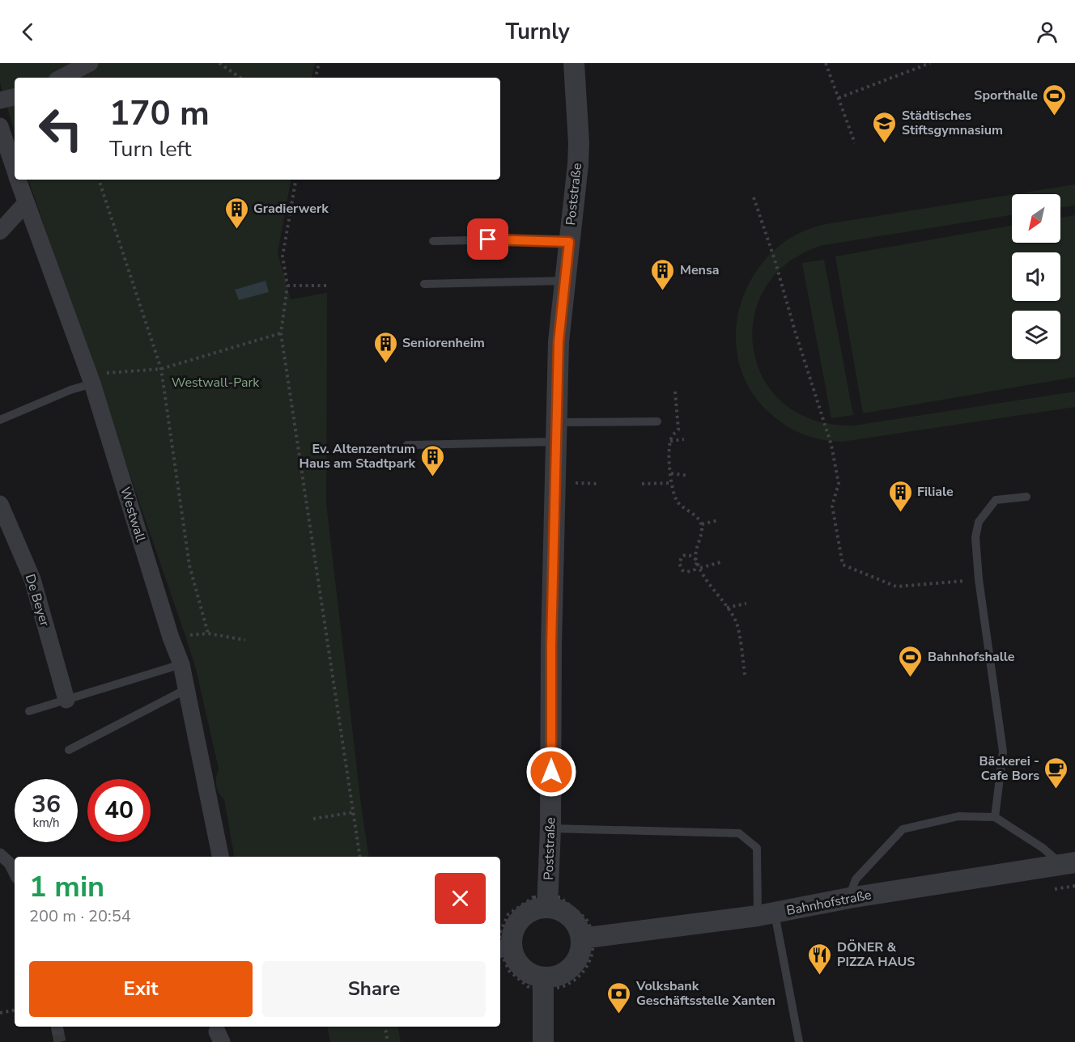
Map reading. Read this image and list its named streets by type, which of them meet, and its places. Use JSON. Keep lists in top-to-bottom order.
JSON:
{
  "streets": {
    "street": [
      "Poststraße",
      "Westwall",
      "De Beyer",
      "Bahnhofstraße"
    ]
  },
  "crossings": [
    ["Poststraße", "Bahnhofstraße"]
  ],
  "parks": ["Westwall-Park"],
  "places": {
    "sports": ["Sporthalle", "Bahnhofshalle"],
    "school or university": ["Städtisches Stiftsgymnasium"],
    "building": [
      "Gradierwerk",
      "Mensa",
      "Seniorenheim",
      "Ev. Altenzentrum Haus am Stadtpark",
      "Filiale"
    ],
    "cafe": ["Bäckerei - Cafe Bors"],
    "restaurant": ["DÖNER & PIZZA HAUS"],
    "bank": ["Volksbank Geschäftsstelle Xanten"]
  },
  "north": "bottom left",
  "page": {
    "header": "Turnly",
    "turn": ["170 m", "Turn left"],
    "speed": "36 km/h",
    "limit": "40",
    "heading": ["1 min", "200 m · 20:54"],
    "buttons": ["Exit", "Share"]
  }
}
